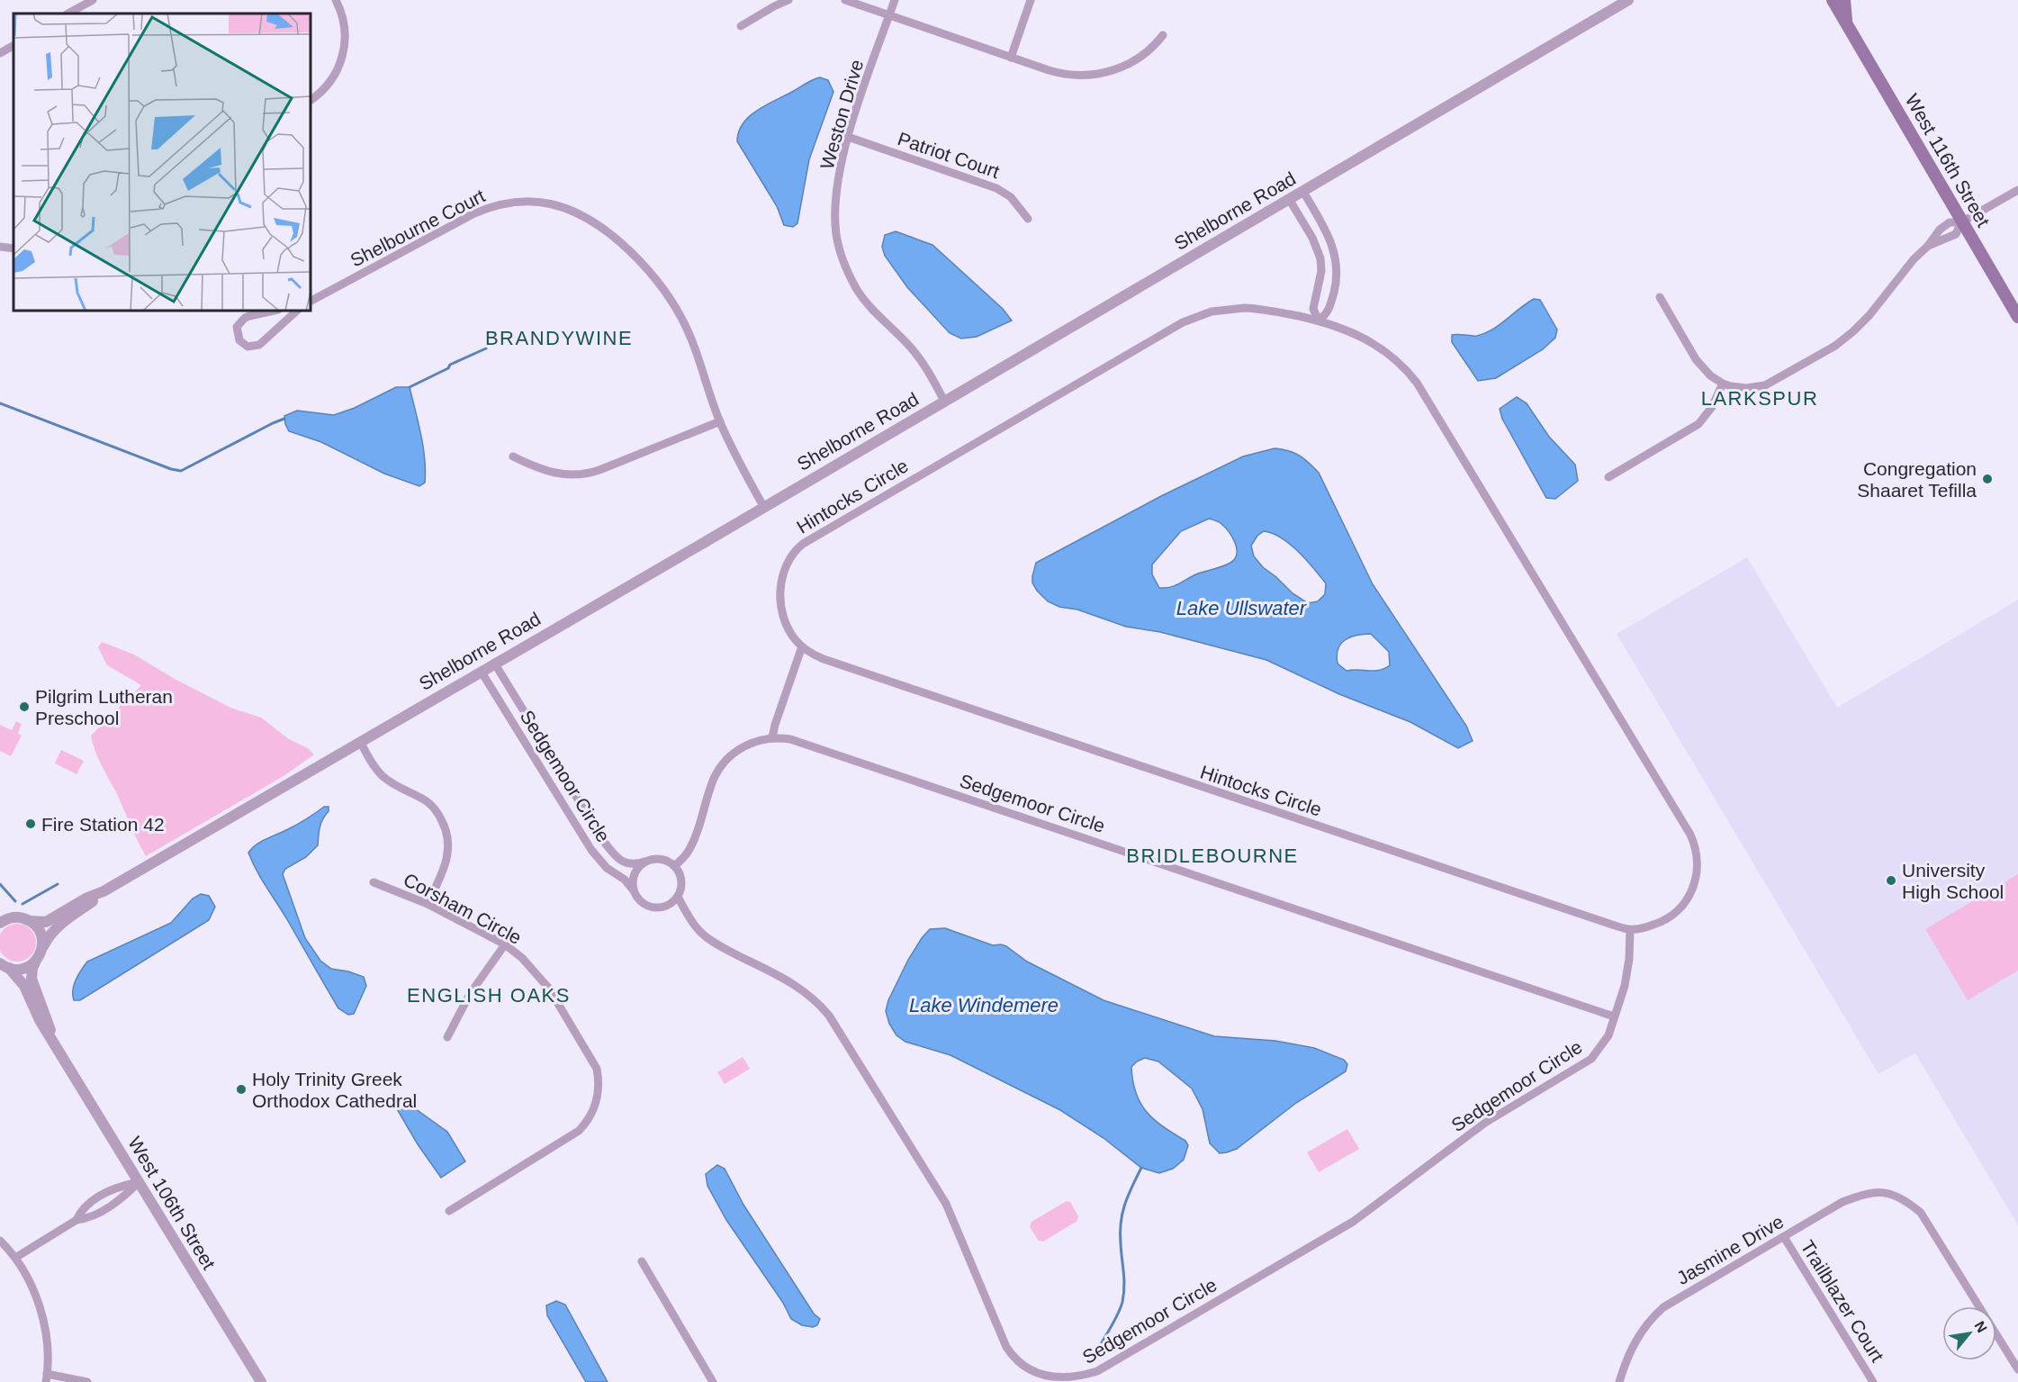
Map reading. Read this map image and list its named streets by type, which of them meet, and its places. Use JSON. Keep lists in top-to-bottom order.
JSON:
{
  "streets": {
    "main road": ["West 116th Street"],
    "street": [
      "Weston Drive",
      "Patriot Court",
      "Shelborne Road",
      "Shelbourne Court",
      "Hintocks Circle",
      "Sedgemoor Circle",
      "Corsham Circle",
      "West 106th Street",
      "Jasmine Drive",
      "Trailblazer Court"
    ]
  },
  "crossings": [
    ["Weston Drive", "Patriot Court"],
    ["Weston Drive", "Shelborne Road"],
    ["Shelborne Road", "Shelbourne Court"],
    ["Shelborne Road", "Sedgemoor Circle"],
    ["Shelborne Road", "West 106th Street"],
    ["Jasmine Drive", "Trailblazer Court"]
  ],
  "districts": [
    "BRANDYWINE",
    "LARKSPUR",
    "BRIDLEBOURNE",
    "ENGLISH OAKS"
  ],
  "water": ["Lake Ullswater", "Lake Windemere"],
  "places": [
    "Congregation Shaaret Tefilla",
    "Pilgrim Lutheran Preschool",
    "Fire Station 42",
    "University High School",
    "Holy Trinity Greek Orthodox Cathedral"
  ],
  "north": "top right"
}
